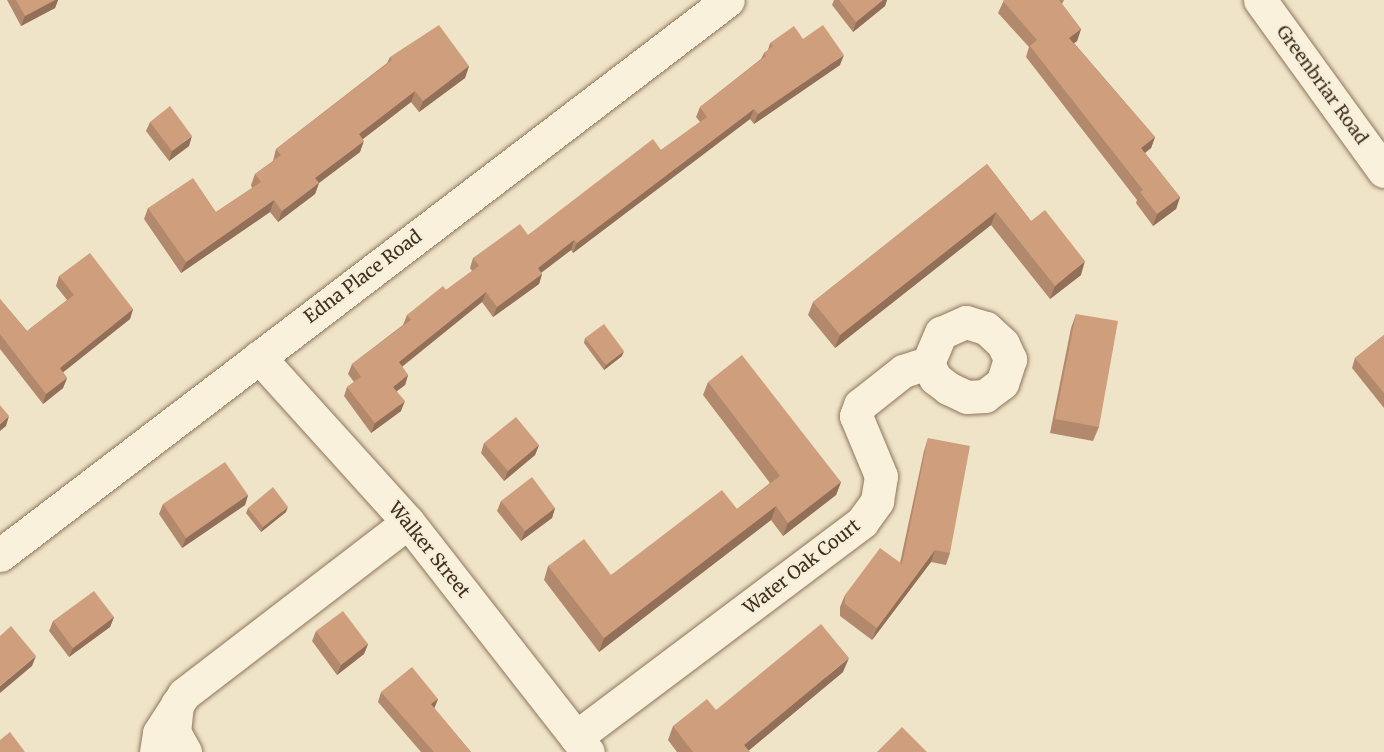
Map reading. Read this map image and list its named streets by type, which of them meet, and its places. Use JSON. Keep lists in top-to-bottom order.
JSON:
{
  "streets": {
    "street": [
      "Greenbriar Road",
      "Edna Place Road",
      "Walker Street",
      "Water Oak Court"
    ]
  },
  "crossings": [
    ["Edna Place Road", "Walker Street"],
    ["Walker Street", "Water Oak Court"]
  ]
}
